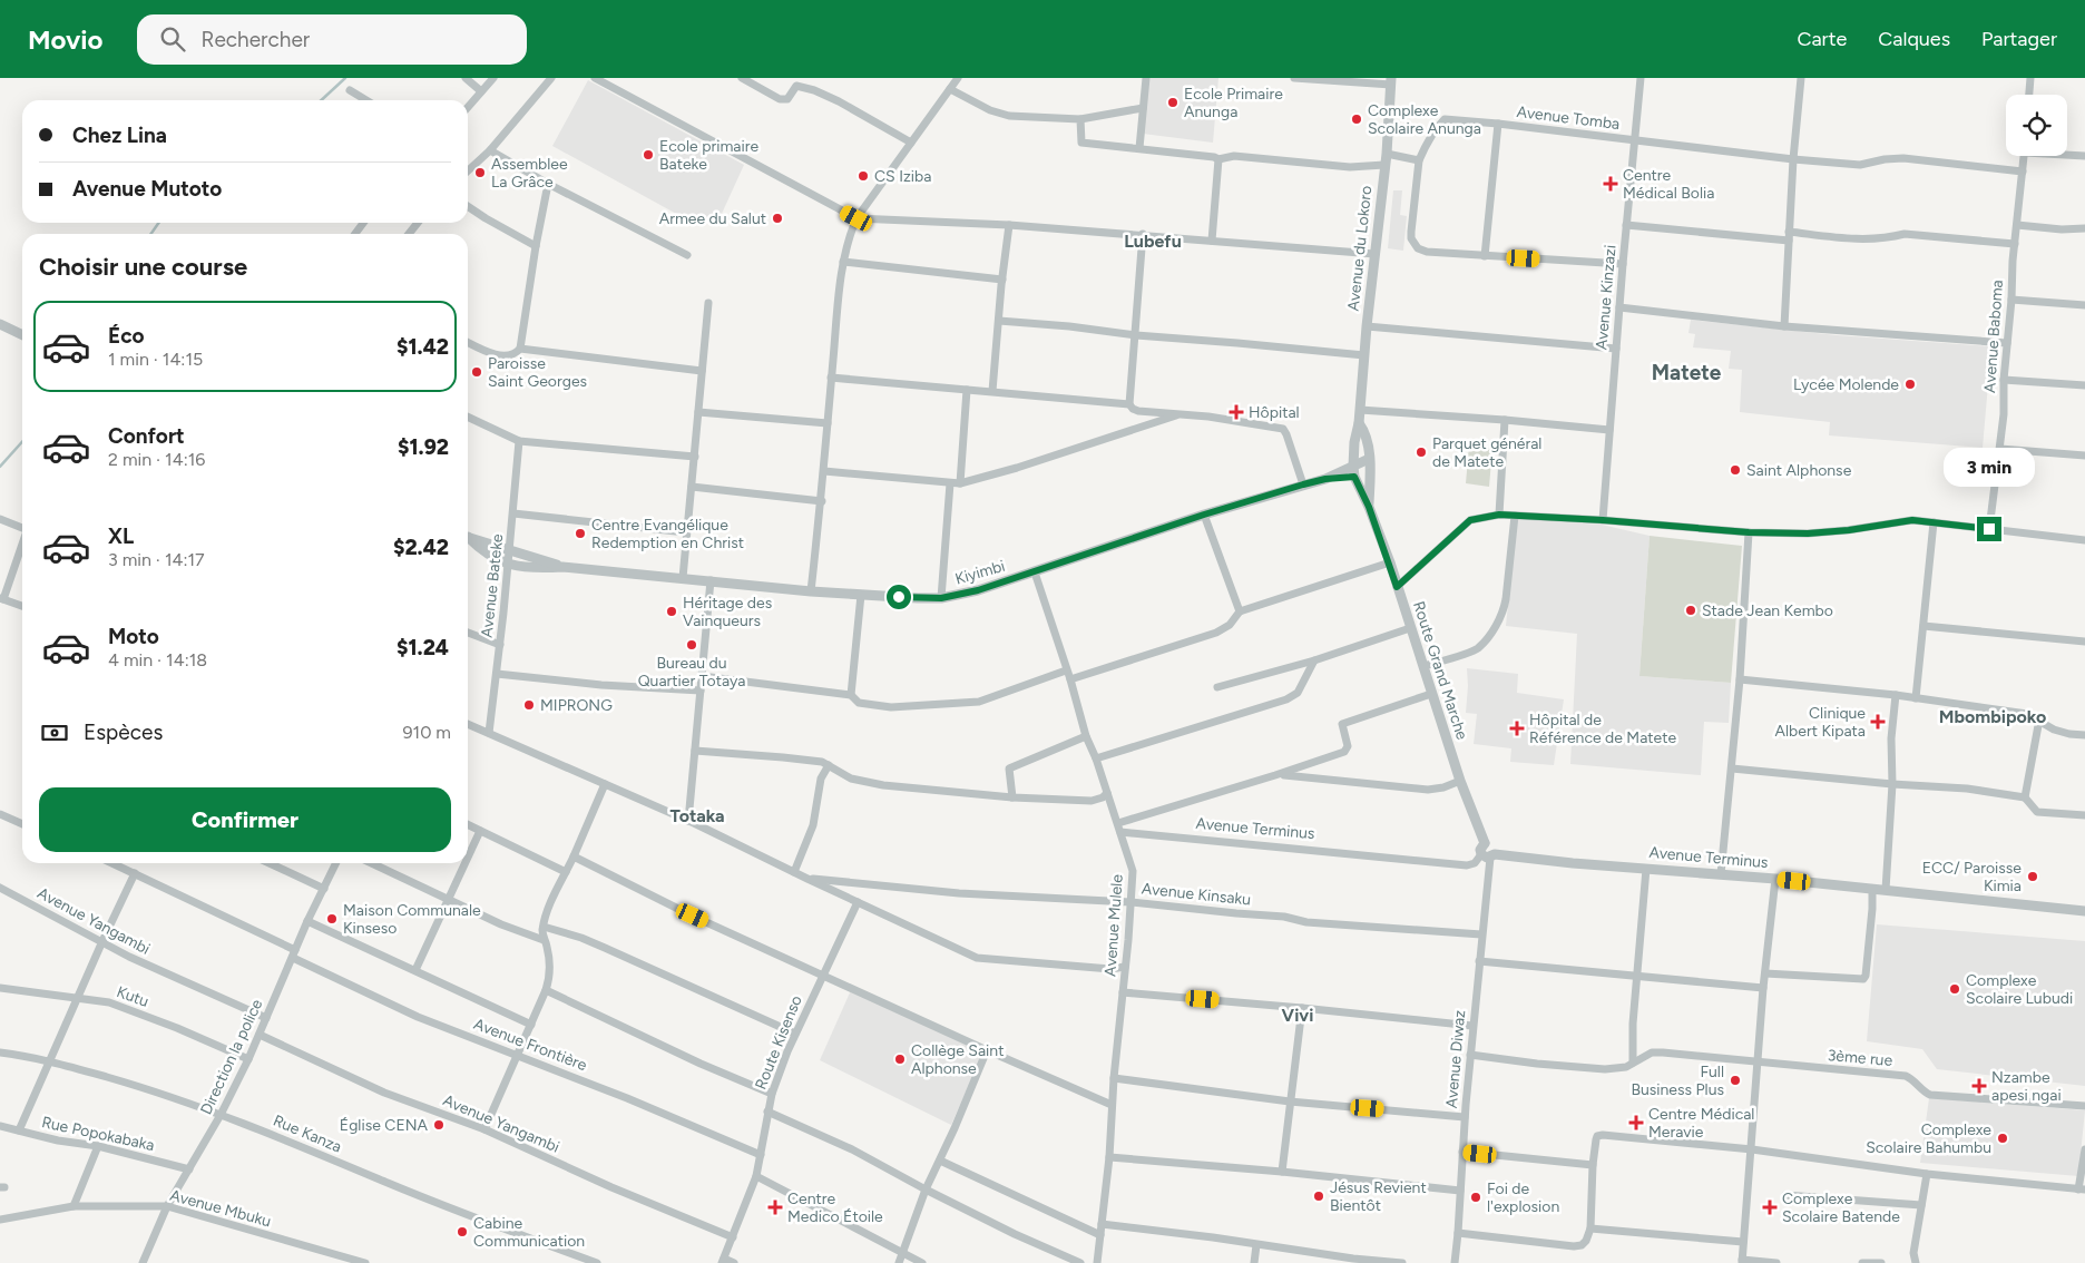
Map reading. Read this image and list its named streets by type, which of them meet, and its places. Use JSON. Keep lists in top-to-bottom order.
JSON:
{
  "streets": {
    "street": [
      "Avenue Tomba",
      "Avenue du Lokoro",
      "Avenue Kinzazi",
      "Avenue Baboma",
      "Kiyimbi",
      "Avenue Bateke",
      "Route Grand Marche",
      "Avenue Terminus",
      "Avenue Kinsaku",
      "Avenue Yangambi",
      "Avenue Mulele",
      "Kutu",
      "Route Kisenso",
      "Avenue Frontière",
      "Direction la police",
      "3ème rue",
      "Avenue Diwaz",
      "Rue Popokabaka",
      "Rue Kanza",
      "Avenue Mbuku"
    ]
  },
  "crossings": [
    ["Avenue Tomba", "Avenue Kinzazi"],
    ["Avenue Tomba", "Avenue Baboma"],
    ["Avenue du Lokoro", "Kiyimbi"],
    ["Avenue du Lokoro", "Route Grand Marche"],
    ["Kiyimbi", "Route Grand Marche"],
    ["Kiyimbi", "Avenue Mulele"],
    ["Route Grand Marche", "Avenue Terminus"],
    ["Route Grand Marche", "Avenue Diwaz"],
    ["Avenue Terminus", "Avenue Mulele"],
    ["Avenue Terminus", "Avenue Diwaz"],
    ["Avenue Kinsaku", "Avenue Mulele"],
    ["Avenue Kinsaku", "Avenue Diwaz"],
    ["Avenue Yangambi", "Route Kisenso"],
    ["Avenue Yangambi", "Direction la police"],
    ["Kutu", "Direction la police"],
    ["Route Kisenso", "Avenue Frontière"],
    ["Avenue Frontière", "Direction la police"],
    ["Direction la police", "Rue Popokabaka"],
    ["Direction la police", "Rue Kanza"],
    ["Direction la police", "Avenue Mbuku"],
    ["3ème rue", "Avenue Diwaz"]
  ],
  "districts": [
    "Lubefu",
    "Matete",
    "Mbombipoko",
    "Totaka",
    "Vivi"
  ],
  "places": {
    "other": [
      "Ecole Primaire Anunga",
      "Complexe Scolaire Anunga",
      "Ecole primaire Bateke",
      "Assemblee La Grâce",
      "CS Iziba",
      "Armee du Salut",
      "Paroisse Saint Georges",
      "Lycée Molende",
      "Parquet général de Matete",
      "Saint Alphonse",
      "Centre Evangélique Redemption en Christ",
      "Stade Jean Kembo",
      "Héritage des Vainqueurs",
      "Bureau du Quartier Totaya",
      "MIPRONG",
      "ECC/ Paroisse Kimia",
      "Maison Communale Kinseso",
      "Complexe Scolaire Lubudi",
      "Collège Saint Alphonse",
      "Full Business Plus",
      "Église CENA",
      "Complexe Scolaire Bahumbu",
      "Jésus Revient Bientôt",
      "Foi de l'explosion",
      "Cabine Communication"
    ],
    "health": [
      "Centre Médical Bolia",
      "Hôpital",
      "Clinique Albert Kipata",
      "Hôpital de Référence de Matete",
      "Nzambe apesi ngai",
      "Centre Médical Meravie",
      "Centre Medico Étoile",
      "Complexe Scolaire Batende"
    ]
  },
  "page": {
    "header": "Movio",
    "search": "Rechercher",
    "nav": ["Carte", "Calques", "Partager"],
    "banner": ["Chez Lina", "Avenue Mutoto"],
    "heading": "Choisir une course",
    "list": [
      {
        "name": "Éco",
        "note": "1 min · 14:15",
        "value": "$1.42"
      },
      {
        "name": "Confort",
        "note": "2 min · 14:16",
        "value": "$1.92"
      },
      {
        "name": "XL",
        "note": "3 min · 14:17",
        "value": "$2.42"
      },
      {
        "name": "Moto",
        "note": "4 min · 14:18",
        "value": "$1.24"
      }
    ],
    "bubble": "3 min",
    "pay": ["Espèces", "910 m"],
    "buttons": "Confirmer"
  }
}
